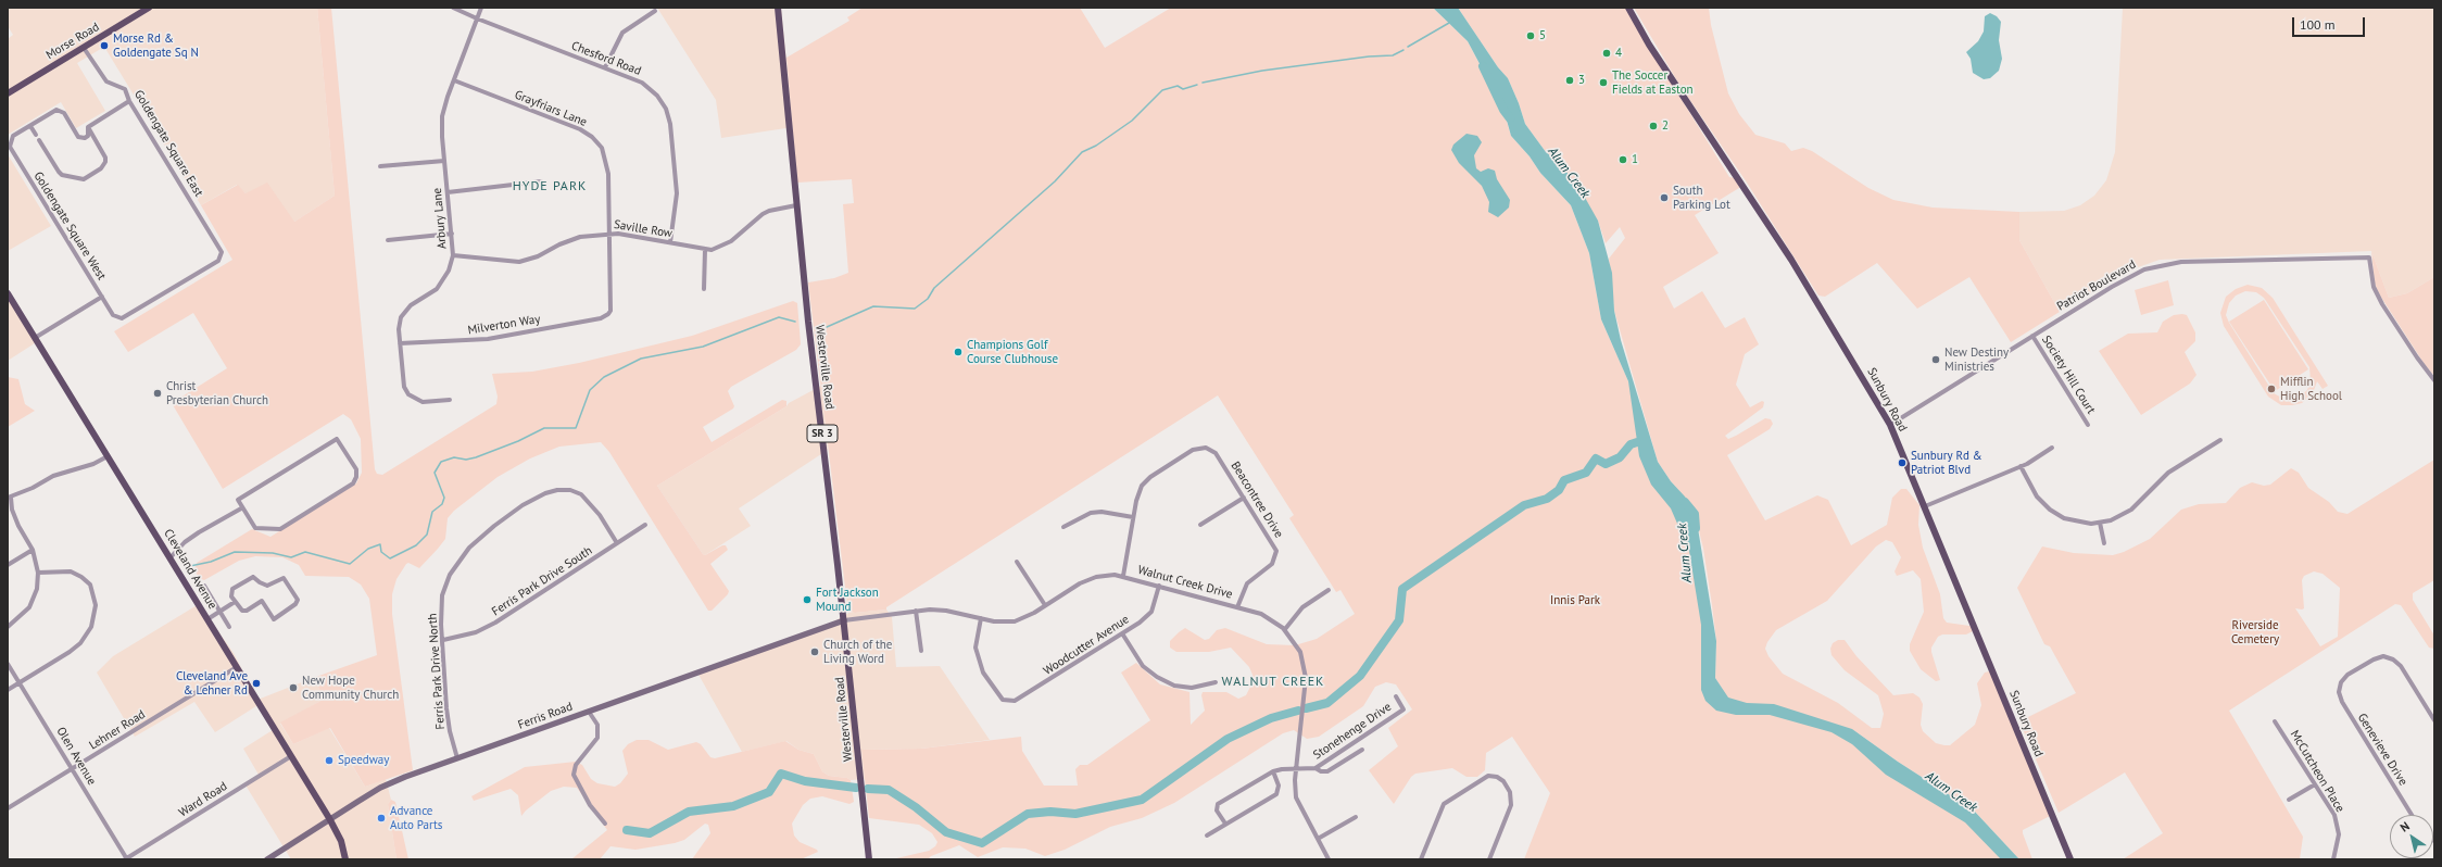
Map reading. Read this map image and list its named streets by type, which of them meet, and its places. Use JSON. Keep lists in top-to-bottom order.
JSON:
{
  "streets": {
    "main road": [
      "Morse Road",
      "Westerville Road",
      "Sunbury Road",
      "SR 3",
      "Cleveland Avenue",
      "Ferris Road"
    ],
    "street": [
      "Chesford Road",
      "Grayfriars Lane",
      "Goldengate Square East",
      "Arbury Lane",
      "Goldengate Square West",
      "Saville Row",
      "Patriot Boulevard",
      "Milverton Way",
      "Society Hill Court",
      "Beacontree Drive",
      "Ferris Park Drive South",
      "Walnut Creek Drive",
      "Woodcutter Avenue",
      "Ferris Park Drive North",
      "Lehner Road",
      "Stonehenge Drive",
      "Genevieve Drive",
      "Olen Avenue",
      "McCutcheon Place",
      "Ward Road"
    ]
  },
  "crossings": [
    ["Morse Road", "Goldengate Square East"],
    ["Chesford Road", "Arbury Lane"],
    ["Chesford Road", "Saville Row"],
    ["Grayfriars Lane", "Arbury Lane"],
    ["Grayfriars Lane", "Saville Row"],
    ["Grayfriars Lane", "Milverton Way"],
    ["Goldengate Square East", "Goldengate Square West"],
    ["Arbury Lane", "Saville Row"],
    ["Arbury Lane", "Milverton Way"],
    ["Saville Row", "Westerville Road"],
    ["Patriot Boulevard", "Society Hill Court"],
    ["Patriot Boulevard", "Sunbury Road"],
    ["Westerville Road", "Walnut Creek Drive"],
    ["Westerville Road", "Ferris Road"],
    ["Beacontree Drive", "Walnut Creek Drive"],
    ["Cleveland Avenue", "Ferris Road"],
    ["Cleveland Avenue", "Lehner Road"],
    ["Cleveland Avenue", "Ward Road"],
    ["Ferris Park Drive South", "Ferris Park Drive North"],
    ["Walnut Creek Drive", "Woodcutter Avenue"],
    ["Walnut Creek Drive", "Ferris Road"],
    ["Walnut Creek Drive", "Stonehenge Drive"],
    ["Ferris Park Drive North", "Ferris Road"],
    ["Lehner Road", "Olen Avenue"],
    ["Olen Avenue", "Ward Road"]
  ],
  "districts": ["HYDE PARK", "WALNUT CREEK"],
  "water": ["Alum Creek"],
  "parks": ["Innis Park", "Riverside Cemetery"],
  "places": [
    "5",
    "Morse Rd & Goldengate Sq N",
    "4",
    "3",
    "The Soccer Fields at Easton",
    "2",
    "1",
    "South Parking Lot",
    "Champions Golf Course Clubhouse",
    "New Destiny Ministries",
    "Mifflin High School",
    "Christ Presbyterian Church",
    "Sunbury Rd & Patriot Blvd",
    "Fort Jackson Mound",
    "Church of the Living Word",
    "Cleveland Ave & Lehner Rd",
    "New Hope Community Church",
    "Speedway",
    "Advance Auto Parts"
  ],
  "scale_bar": "100 m",
  "north": "top left"
}
